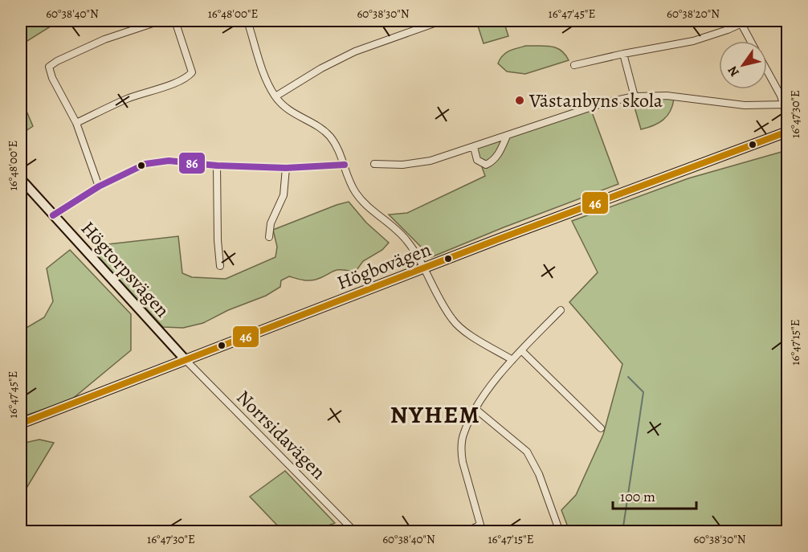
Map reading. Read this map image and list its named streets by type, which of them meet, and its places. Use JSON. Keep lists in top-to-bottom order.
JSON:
{
  "streets": {
    "main road": ["Högbovägen", "Högtorpsvägen"],
    "street": ["Norrsidavägen"]
  },
  "crossings": [
    ["Högbovägen", "Högtorpsvägen"],
    ["Högbovägen", "Norrsidavägen"],
    ["Högtorpsvägen", "Norrsidavägen"]
  ],
  "districts": ["NYHEM"],
  "places": ["Västanbyns skola"],
  "lines": ["transit line 46", "transit line 86"],
  "scale_bar": "100 m",
  "north": "bottom left",
  "coordinates": [
    "60°38'40\"N",
    "16°48'00\"E",
    "60°38'30\"N",
    "16°47'45\"E",
    "60°38'20\"N",
    "16°47'30\"E",
    "16°47'15\"E"
  ]
}
